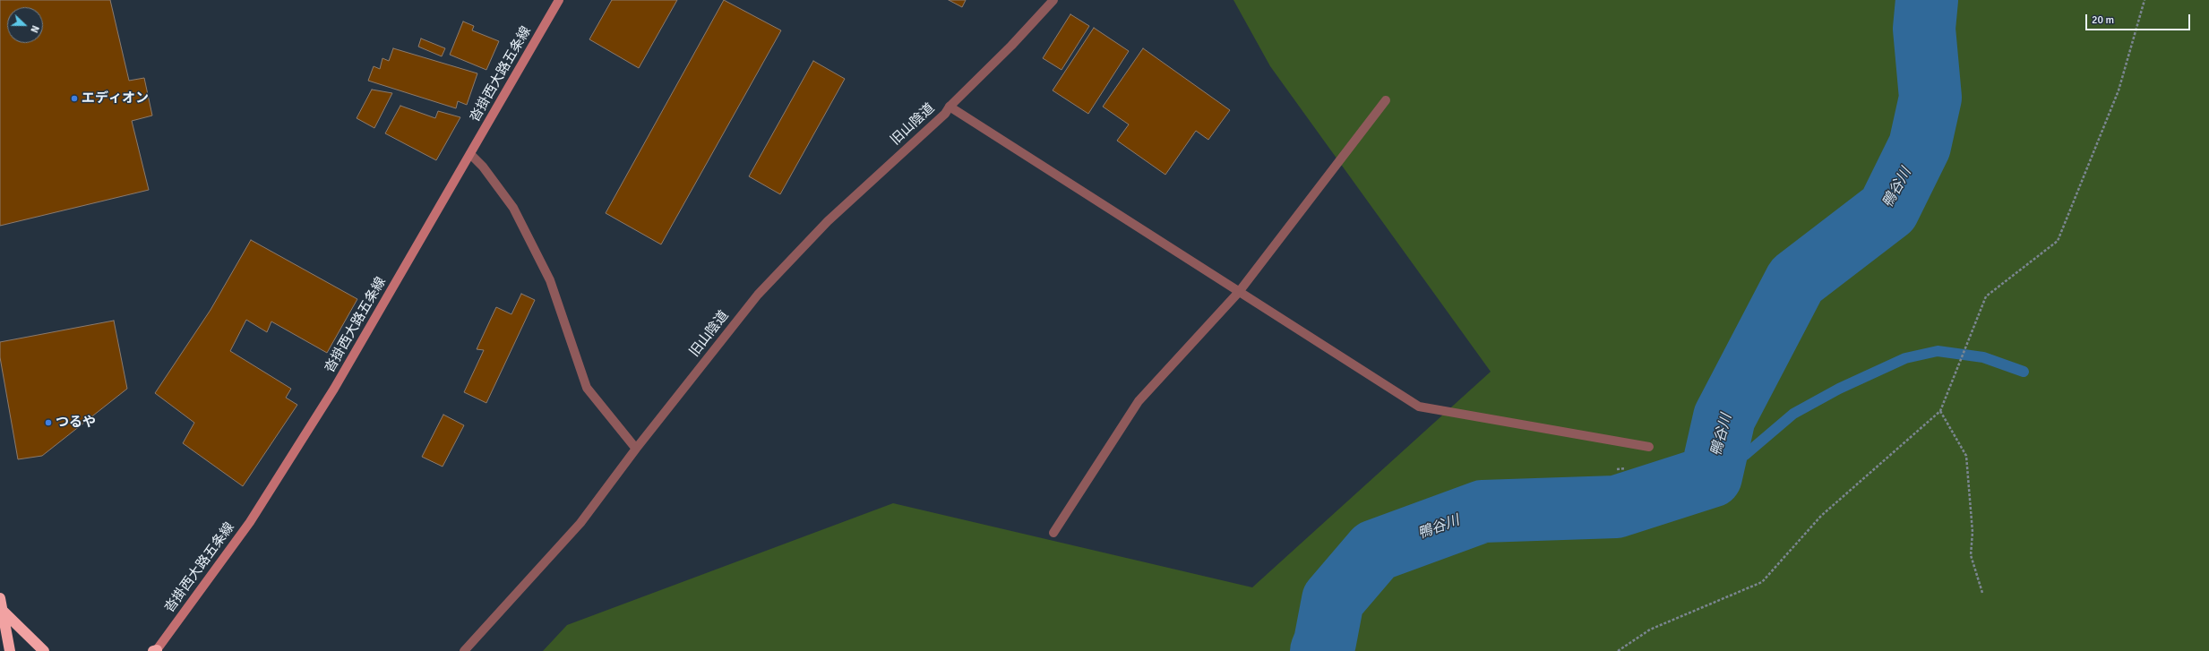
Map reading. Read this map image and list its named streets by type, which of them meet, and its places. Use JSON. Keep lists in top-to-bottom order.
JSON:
{
  "streets": {
    "main road": ["沓掛西大路五条線"],
    "street": ["旧山陰道"]
  },
  "water": ["鴨谷川"],
  "places": ["エディオン", "つるや"],
  "scale_bar": "20 m",
  "north": "right"
}
